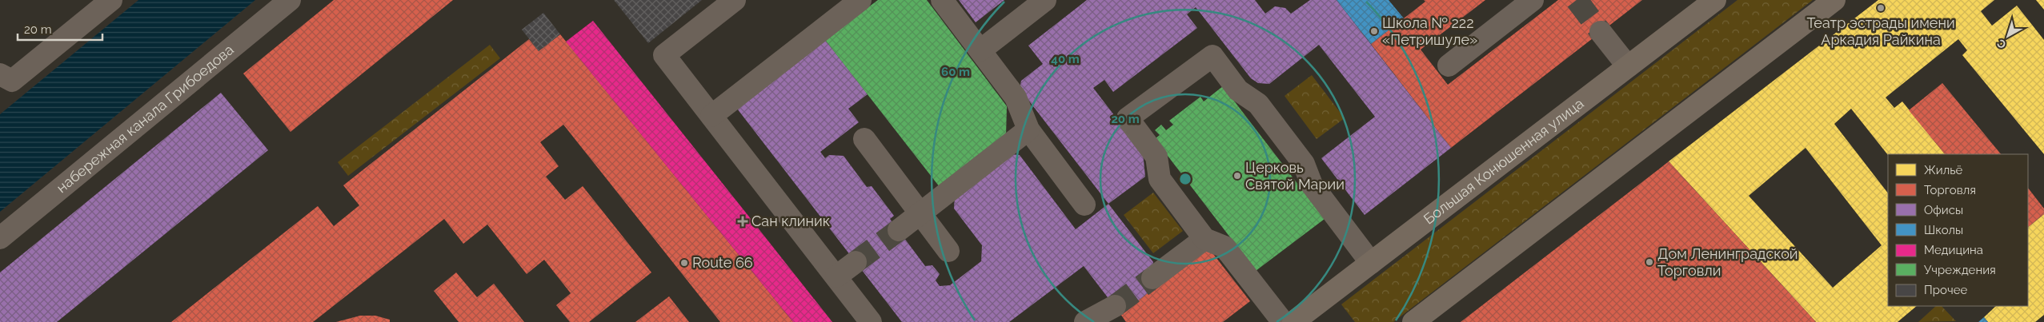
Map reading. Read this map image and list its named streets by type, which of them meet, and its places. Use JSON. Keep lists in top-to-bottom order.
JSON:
{
  "streets": {
    "main road": ["Большая Конюшенная улица"],
    "street": ["набережная канала Грибоедова"]
  },
  "places": {
    "other": [
      "Театр эстрады имени Аркадия Райкина",
      "Школа № 222 «Петришуле»",
      "Церковь Святой Марии",
      "Дом Ленинградской Торговли",
      "Route 66"
    ],
    "health": ["Сан клиник"]
  },
  "legend": [
    "Жильё",
    "Торговля",
    "Офисы",
    "Школы",
    "Медицина",
    "Учреждения",
    "Прочее"
  ],
  "scale_bar": "20 m",
  "north": "bottom left",
  "rings": ["40 m", "60 m", "20 m"]
}
